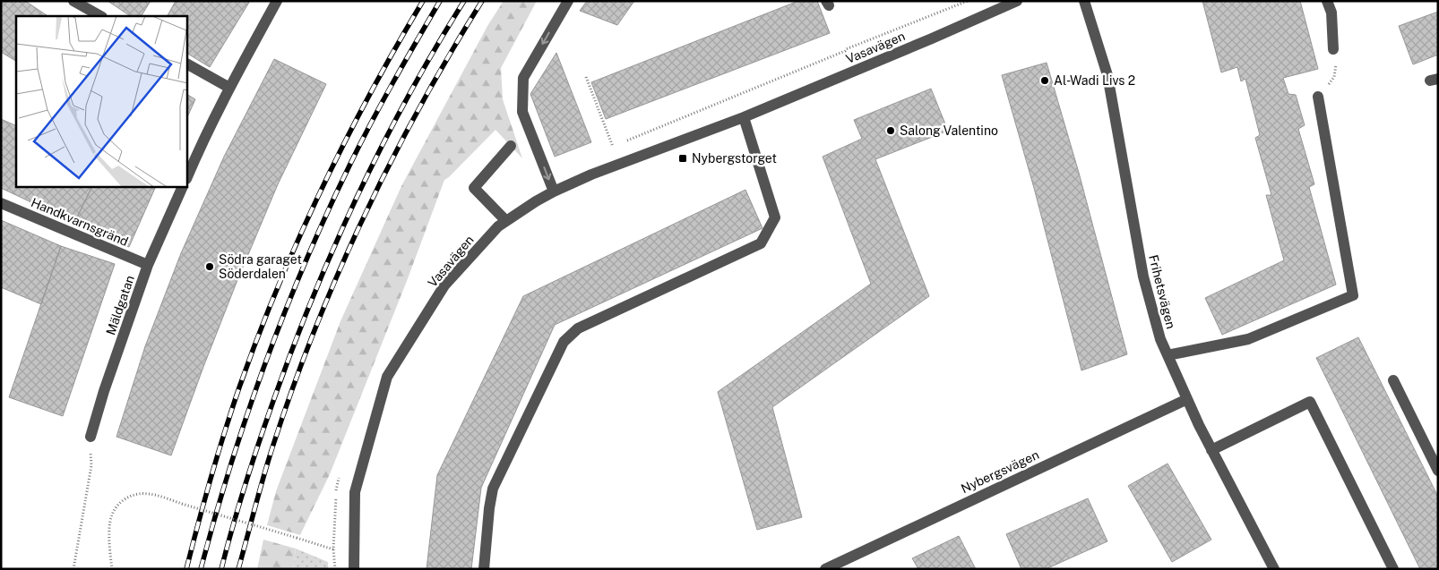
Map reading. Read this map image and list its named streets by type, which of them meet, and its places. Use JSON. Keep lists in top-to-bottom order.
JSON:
{
  "streets": {
    "street": [
      "Vasavägen",
      "Handkvarnsgränd",
      "Frihetsvägen",
      "Mäldgatan",
      "Nybergsvägen"
    ]
  },
  "crossings": [
    ["Handkvarnsgränd", "Mäldgatan"],
    ["Frihetsvägen", "Nybergsvägen"]
  ],
  "places": {
    "other": ["Al-Wadi Livs 2", "Salong Valentino", "Södra garaget Söderdalen"],
    "transit": ["Nybergstorget"]
  }
}
